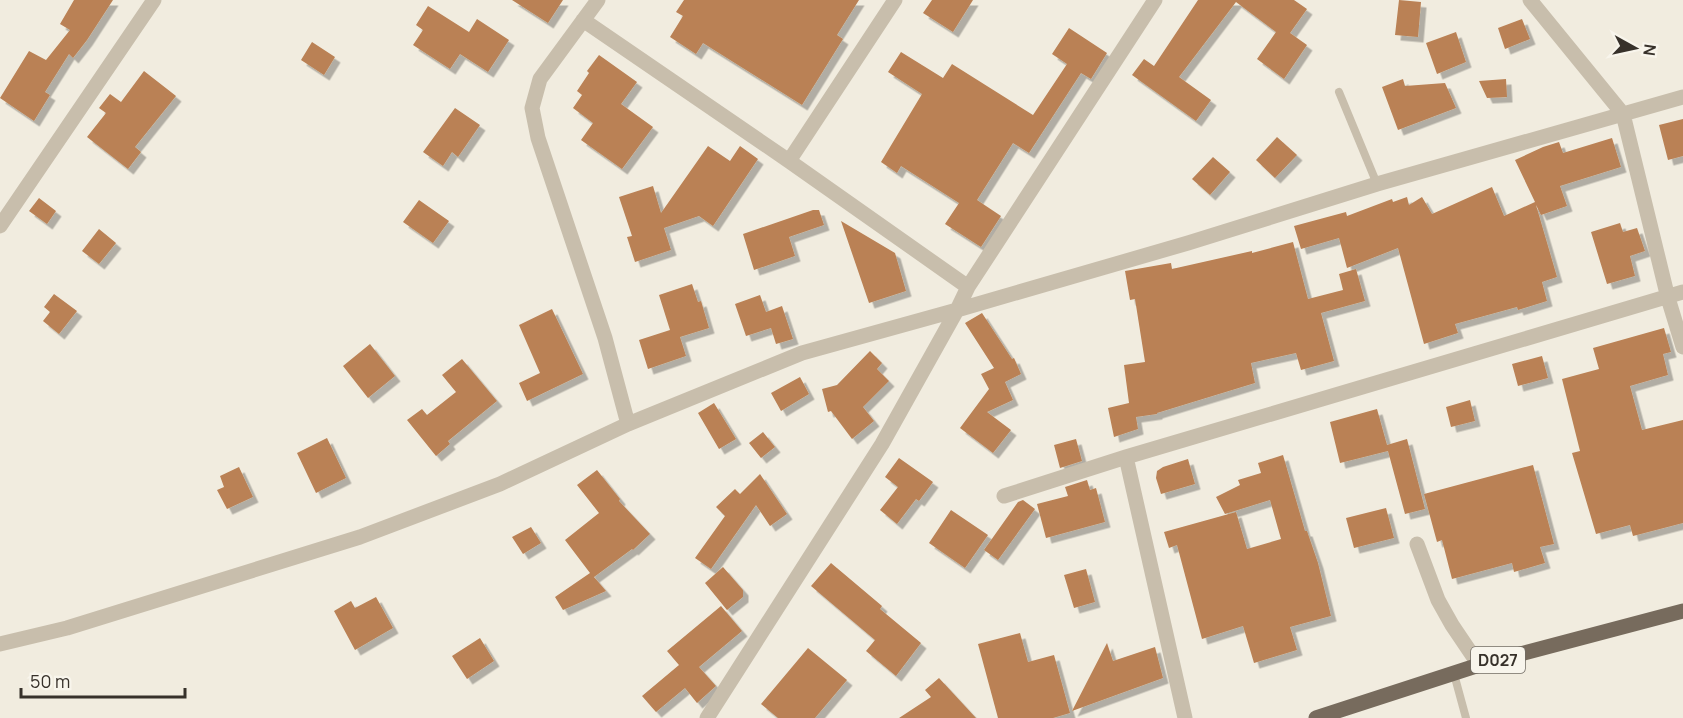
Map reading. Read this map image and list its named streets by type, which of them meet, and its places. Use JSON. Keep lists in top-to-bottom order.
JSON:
{
  "streets": {
    "main road": ["D027"]
  },
  "scale_bar": "50 m",
  "north": "right"
}
